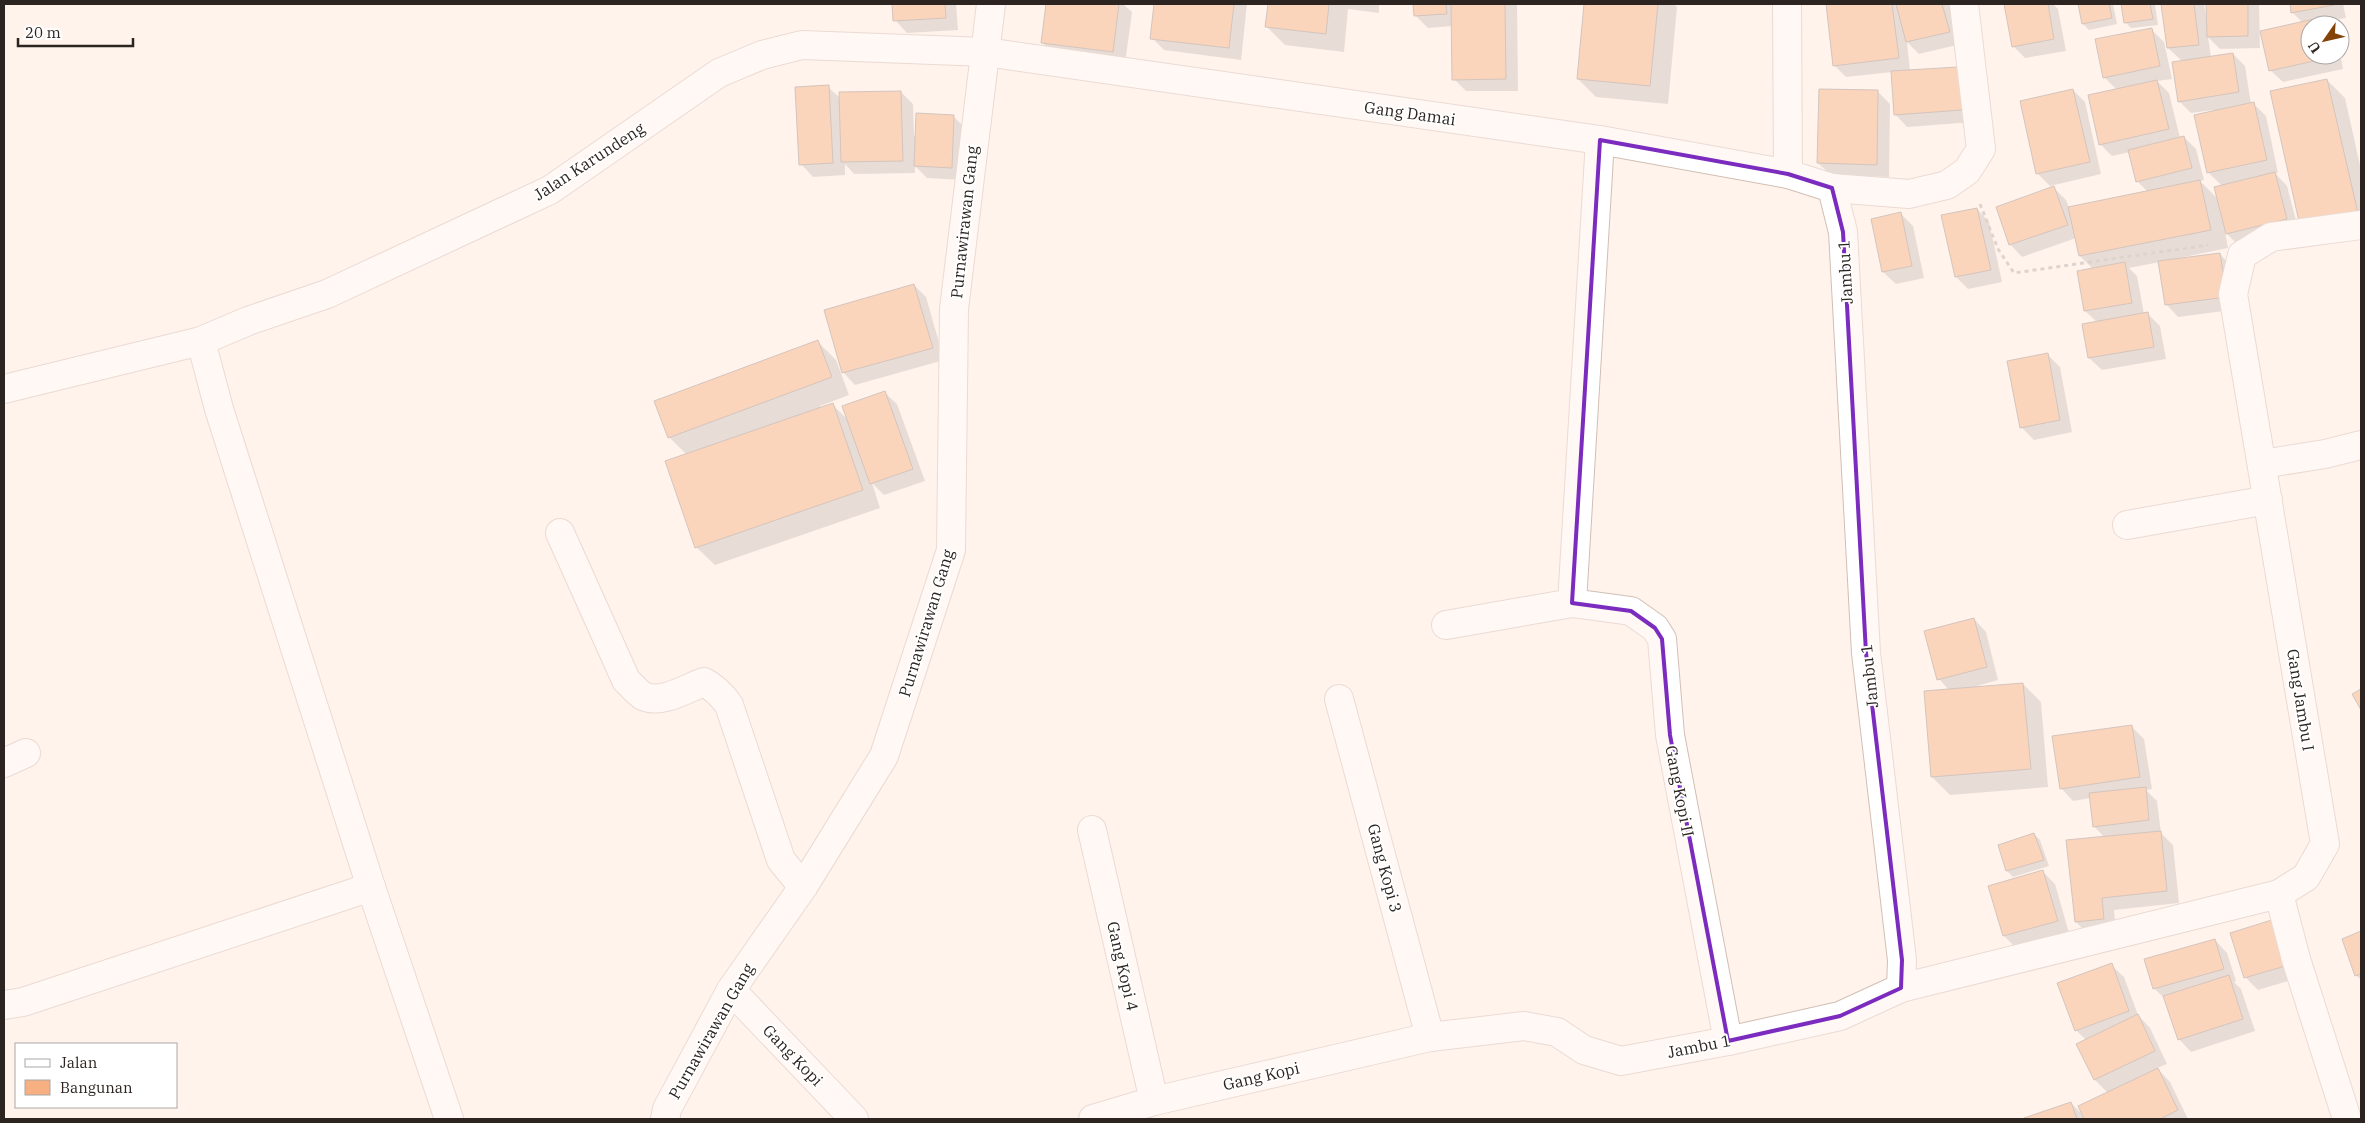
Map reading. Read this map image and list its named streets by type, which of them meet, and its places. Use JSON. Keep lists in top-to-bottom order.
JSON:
{
  "streets": {
    "street": [
      "Gang Damai",
      "Jalan Karundeng",
      "Purnawirawan Gang",
      "Jambu 1",
      "Gang Jambu I",
      "Gang Kopi II",
      "Gang Kopi 3",
      "Gang Kopi 4",
      "Gang Kopi"
    ]
  },
  "crossings": [
    ["Gang Damai", "Jalan Karundeng"],
    ["Gang Damai", "Purnawirawan Gang"],
    ["Gang Damai", "Jambu 1"],
    ["Jalan Karundeng", "Purnawirawan Gang"],
    ["Purnawirawan Gang", "Gang Kopi"],
    ["Jambu 1", "Gang Jambu I"],
    ["Jambu 1", "Gang Kopi II"],
    ["Jambu 1", "Gang Kopi 3"],
    ["Jambu 1", "Gang Kopi"],
    ["Gang Kopi 3", "Gang Kopi"],
    ["Gang Kopi 4", "Gang Kopi"]
  ],
  "legend": ["Jalan", "Bangunan"],
  "scale_bar": "20 m",
  "north": "bottom left"
}
